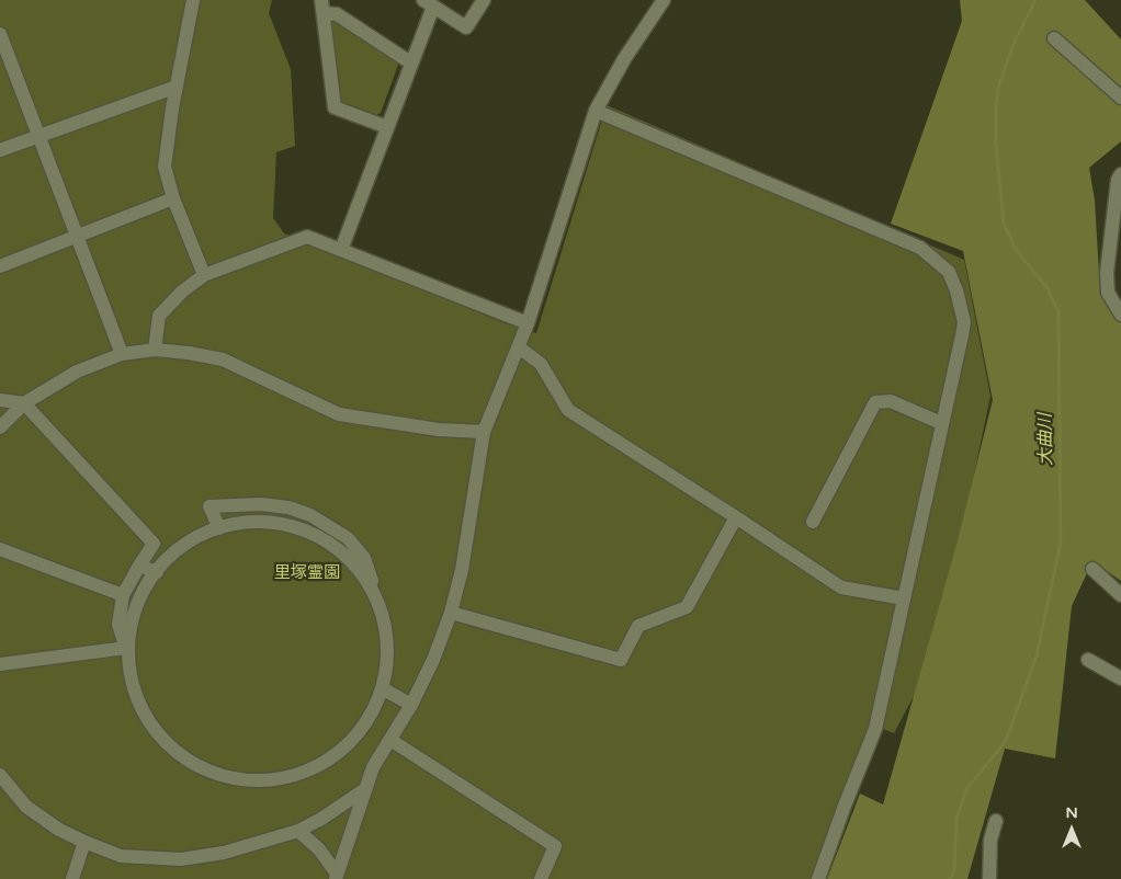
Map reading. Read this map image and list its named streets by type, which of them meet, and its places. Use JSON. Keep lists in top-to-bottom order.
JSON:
{
  "water": ["大曲川"],
  "parks": ["里塚霊園"],
  "north": "top"
}
